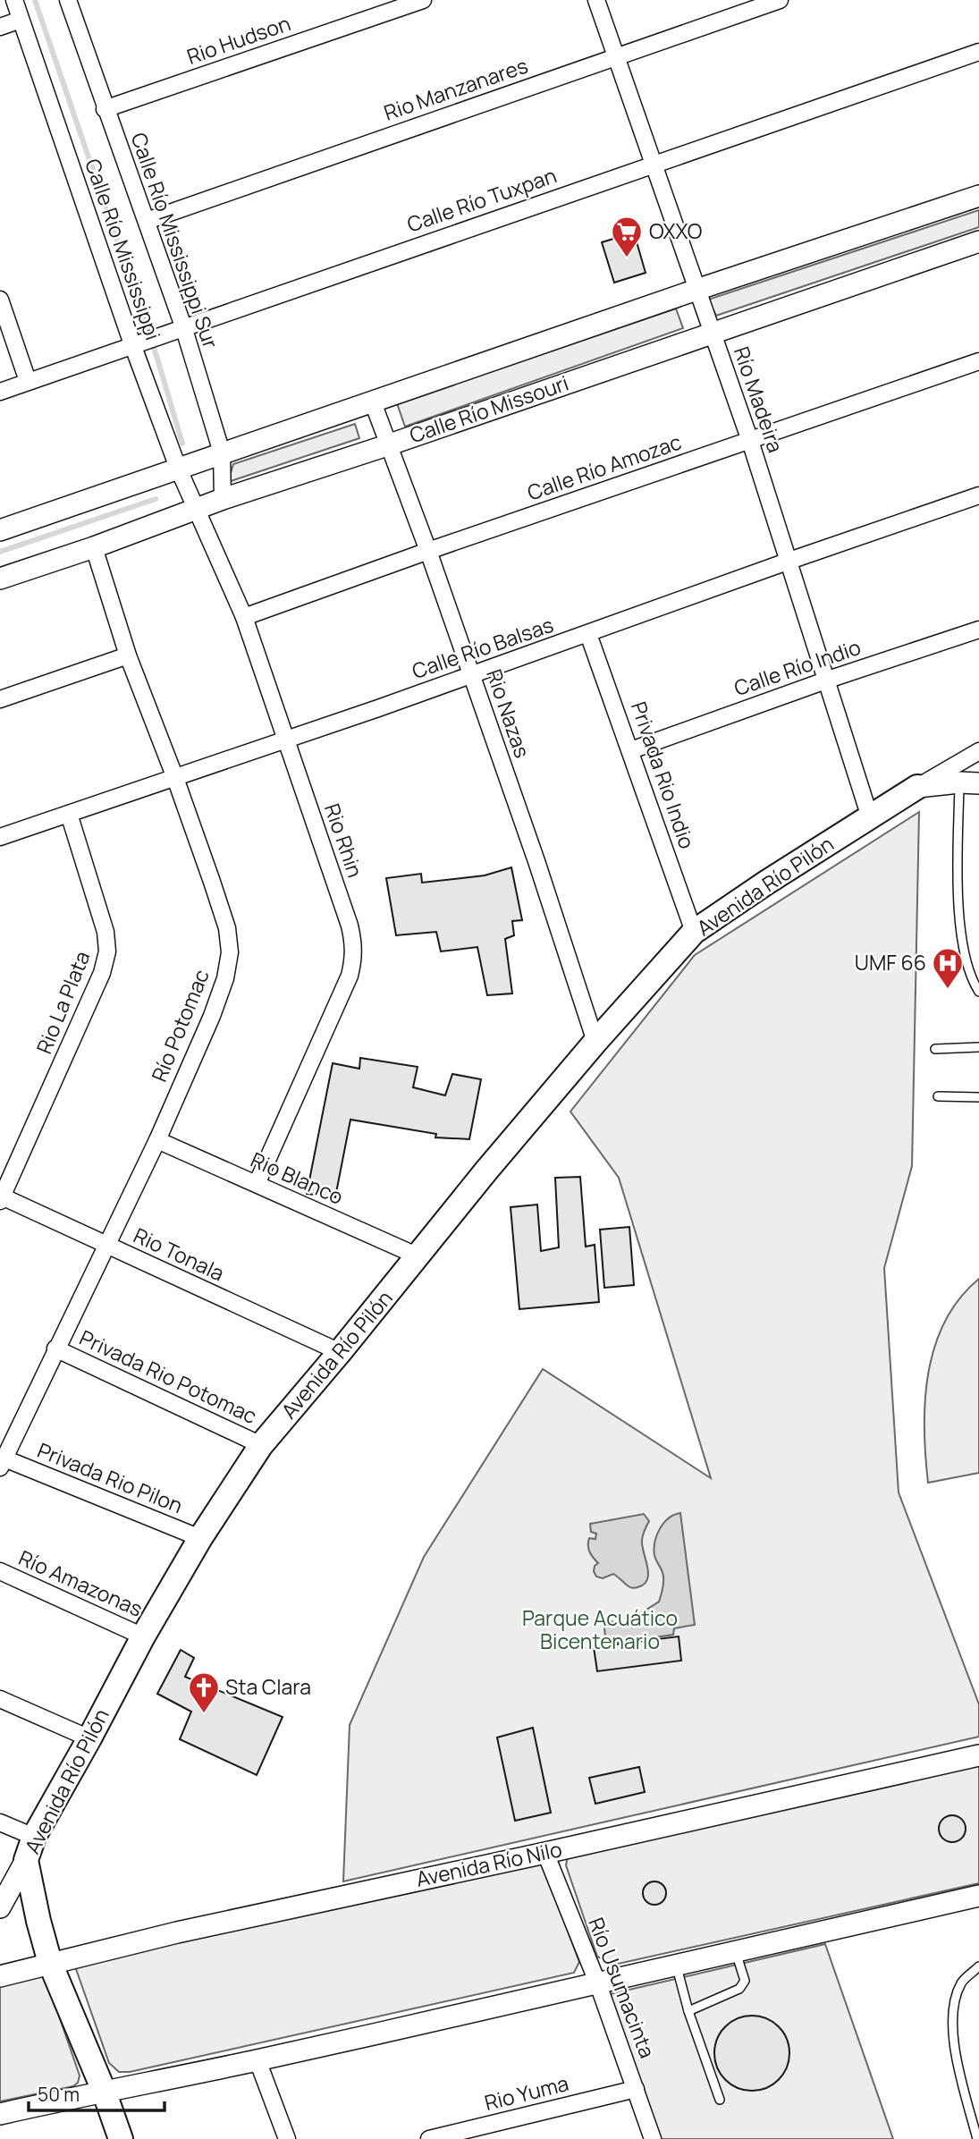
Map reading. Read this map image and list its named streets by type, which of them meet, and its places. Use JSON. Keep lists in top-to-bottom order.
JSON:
{
  "streets": {
    "main road": ["Avenida Río Pilón"],
    "street": [
      "Rio Hudson",
      "Rio Manzanares",
      "Calle Río Tuxpan",
      "Calle Río Mississippi Sur",
      "Calle Río Mississippi",
      "Río Madeira",
      "Calle Río Missouri",
      "Calle Río Amozac",
      "Calle Río Balsas",
      "Calle Río Indio",
      "Rio Nazas",
      "Privada Rio Indio",
      "Rio Rhin",
      "Rio La Plata",
      "Río Potomac",
      "Rio Blanco",
      "Rio Tonala",
      "Privada Rio Potomac",
      "Privada Rio Pilon",
      "Río Amazonas",
      "Avenida Río Nilo",
      "Río Usumacinta",
      "Rio Yuma"
    ]
  },
  "crossings": [
    ["Rio Hudson", "Calle Río Mississippi Sur"],
    ["Rio Manzanares", "Calle Río Mississippi Sur"],
    ["Rio Manzanares", "Río Madeira"],
    ["Calle Río Tuxpan", "Calle Río Mississippi Sur"],
    ["Calle Río Tuxpan", "Calle Río Mississippi"],
    ["Calle Río Tuxpan", "Río Madeira"],
    ["Calle Río Mississippi Sur", "Calle Río Missouri"],
    ["Calle Río Mississippi", "Calle Río Missouri"],
    ["Calle Río Mississippi", "Rio Rhin"],
    ["Río Madeira", "Calle Río Missouri"],
    ["Río Madeira", "Calle Río Amozac"],
    ["Río Madeira", "Calle Río Balsas"],
    ["Río Madeira", "Calle Río Indio"],
    ["Río Madeira", "Avenida Río Pilón"],
    ["Calle Río Missouri", "Rio Nazas"],
    ["Calle Río Missouri", "Rio Rhin"],
    ["Calle Río Missouri", "Río Potomac"],
    ["Calle Río Amozac", "Rio Nazas"],
    ["Calle Río Amozac", "Rio Rhin"],
    ["Calle Río Balsas", "Rio Nazas"],
    ["Calle Río Balsas", "Privada Rio Indio"],
    ["Calle Río Balsas", "Rio Rhin"],
    ["Calle Río Balsas", "Rio La Plata"],
    ["Calle Río Balsas", "Río Potomac"],
    ["Calle Río Indio", "Privada Rio Indio"],
    ["Rio Nazas", "Avenida Río Pilón"],
    ["Privada Rio Indio", "Avenida Río Pilón"],
    ["Rio Rhin", "Rio Blanco"],
    ["Avenida Río Pilón", "Rio Blanco"],
    ["Avenida Río Pilón", "Rio Tonala"],
    ["Avenida Río Pilón", "Privada Rio Potomac"],
    ["Avenida Río Pilón", "Privada Rio Pilon"],
    ["Avenida Río Pilón", "Río Amazonas"],
    ["Avenida Río Pilón", "Avenida Río Nilo"],
    ["Rio La Plata", "Rio Tonala"],
    ["Río Potomac", "Rio Blanco"],
    ["Río Potomac", "Rio Tonala"],
    ["Río Potomac", "Privada Rio Potomac"],
    ["Río Potomac", "Privada Rio Pilon"],
    ["Avenida Río Nilo", "Río Usumacinta"],
    ["Río Usumacinta", "Rio Yuma"]
  ],
  "parks": ["Parque Acuático Bicentenario"],
  "places": {
    "supermarket": ["OXXO"],
    "hospital": ["UMF 66"],
    "church": ["Sta Clara"]
  },
  "scale_bar": "50 m"
}
